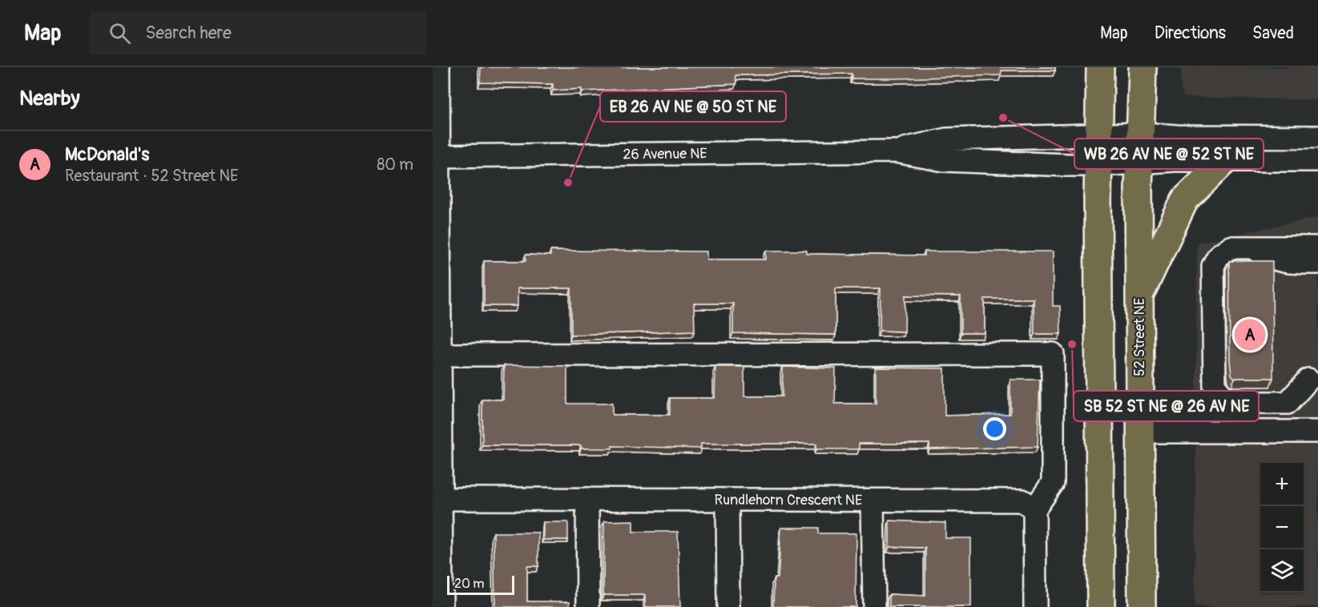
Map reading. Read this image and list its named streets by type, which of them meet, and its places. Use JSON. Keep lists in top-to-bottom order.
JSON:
{
  "streets": {
    "main road": ["52 Street NE"],
    "street": ["26 Avenue NE", "Rundlehorn Crescent NE"]
  },
  "crossings": [
    ["26 Avenue NE", "52 Street NE"]
  ],
  "places": ["WB 26 AV NE @ 52 ST NE", "EB 26 AV NE @ 50 ST NE", "SB 52 ST NE @ 26 AV NE"],
  "scale_bar": "20 m",
  "page": {
    "header": "Map",
    "search": "Search here",
    "nav": ["Map", "Directions", "Saved"],
    "heading": "Nearby",
    "list": [
      {
        "mark": "A",
        "name": "McDonald's",
        "note": "Restaurant · 52 Street NE",
        "value": "80 m"
      }
    ],
    "pins": "A",
    "map_buttons": ["+", "−"],
    "scale": "20 m"
  }
}
